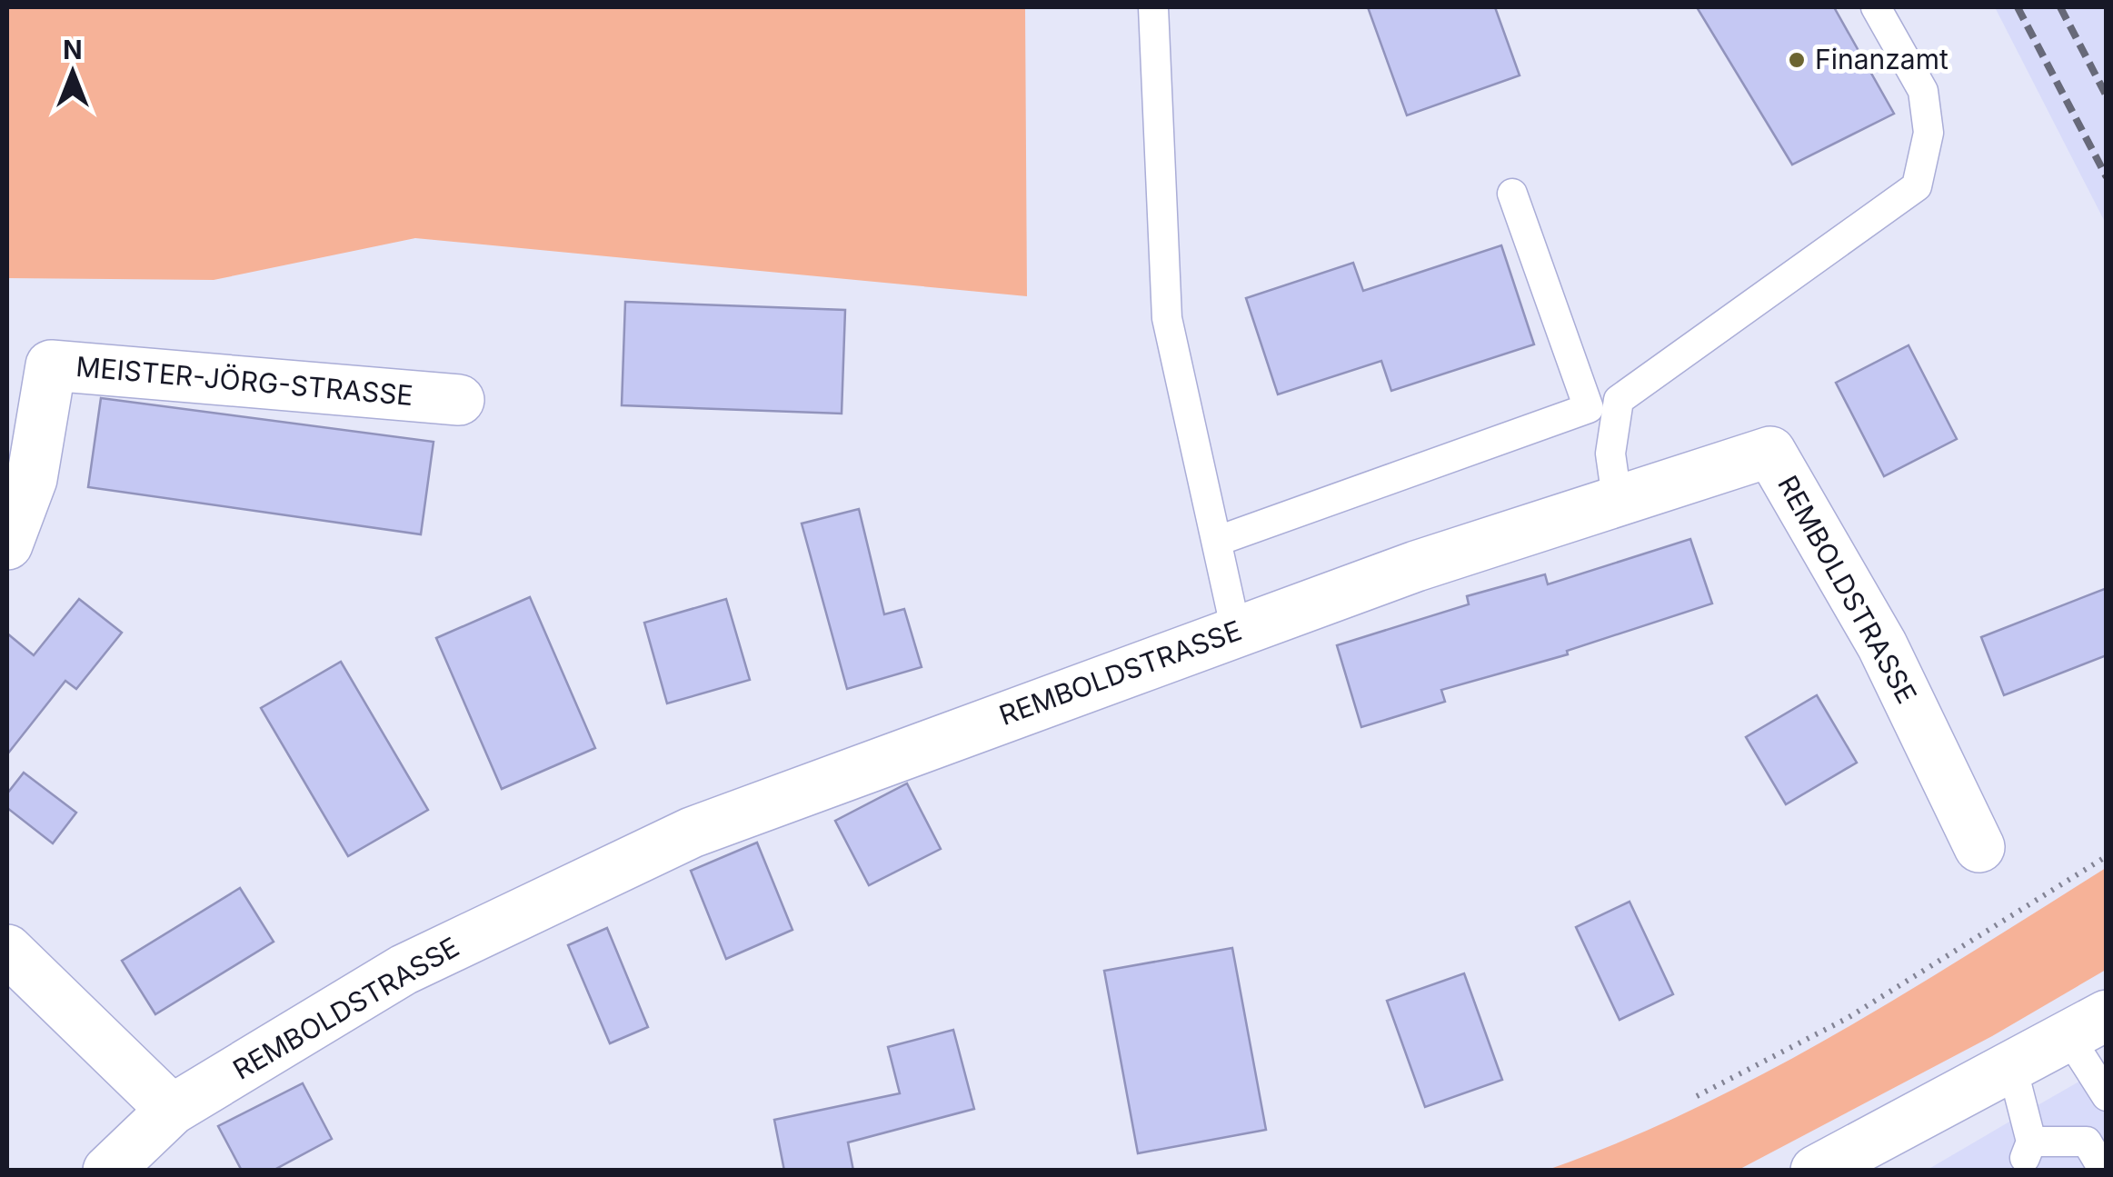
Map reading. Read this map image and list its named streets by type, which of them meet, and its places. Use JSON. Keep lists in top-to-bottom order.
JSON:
{
  "streets": {
    "street": ["MEISTER-JÖRG-STRASSE", "REMBOLDSTRASSE"]
  },
  "places": ["Finanzamt"],
  "north": "top"
}
